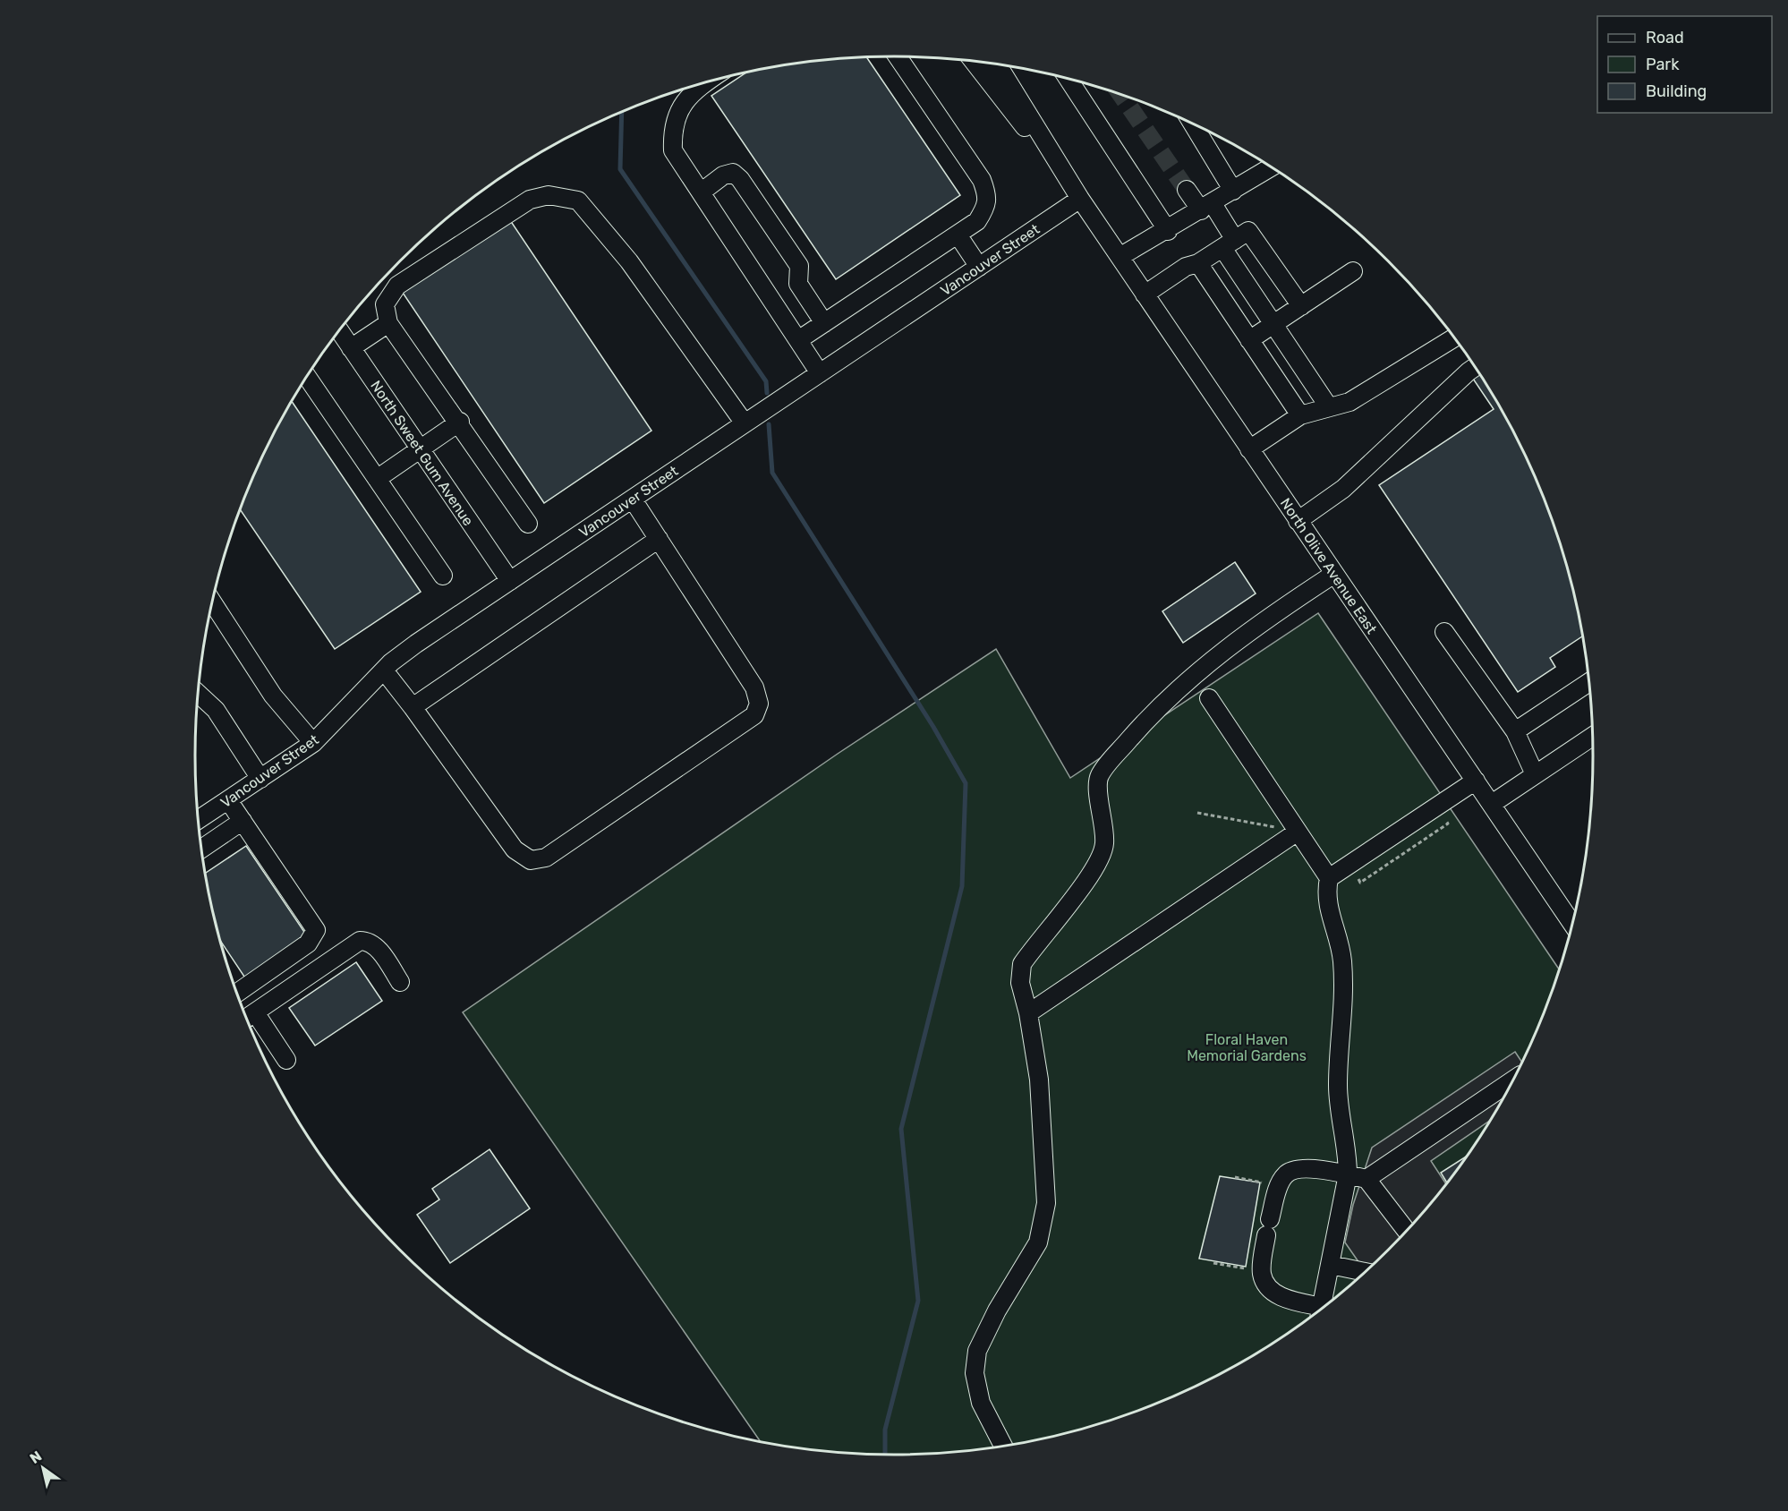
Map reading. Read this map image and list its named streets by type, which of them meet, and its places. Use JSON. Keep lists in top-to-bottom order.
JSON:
{
  "streets": {
    "street": ["Vancouver Street", "North Sweet Gum Avenue", "North Olive Avenue East"]
  },
  "crossings": [
    ["Vancouver Street", "North Sweet Gum Avenue"],
    ["Vancouver Street", "North Olive Avenue East"]
  ],
  "parks": ["Floral Haven Memorial Gardens"],
  "legend": ["Road", "Park", "Building"],
  "north": "top left"
}
